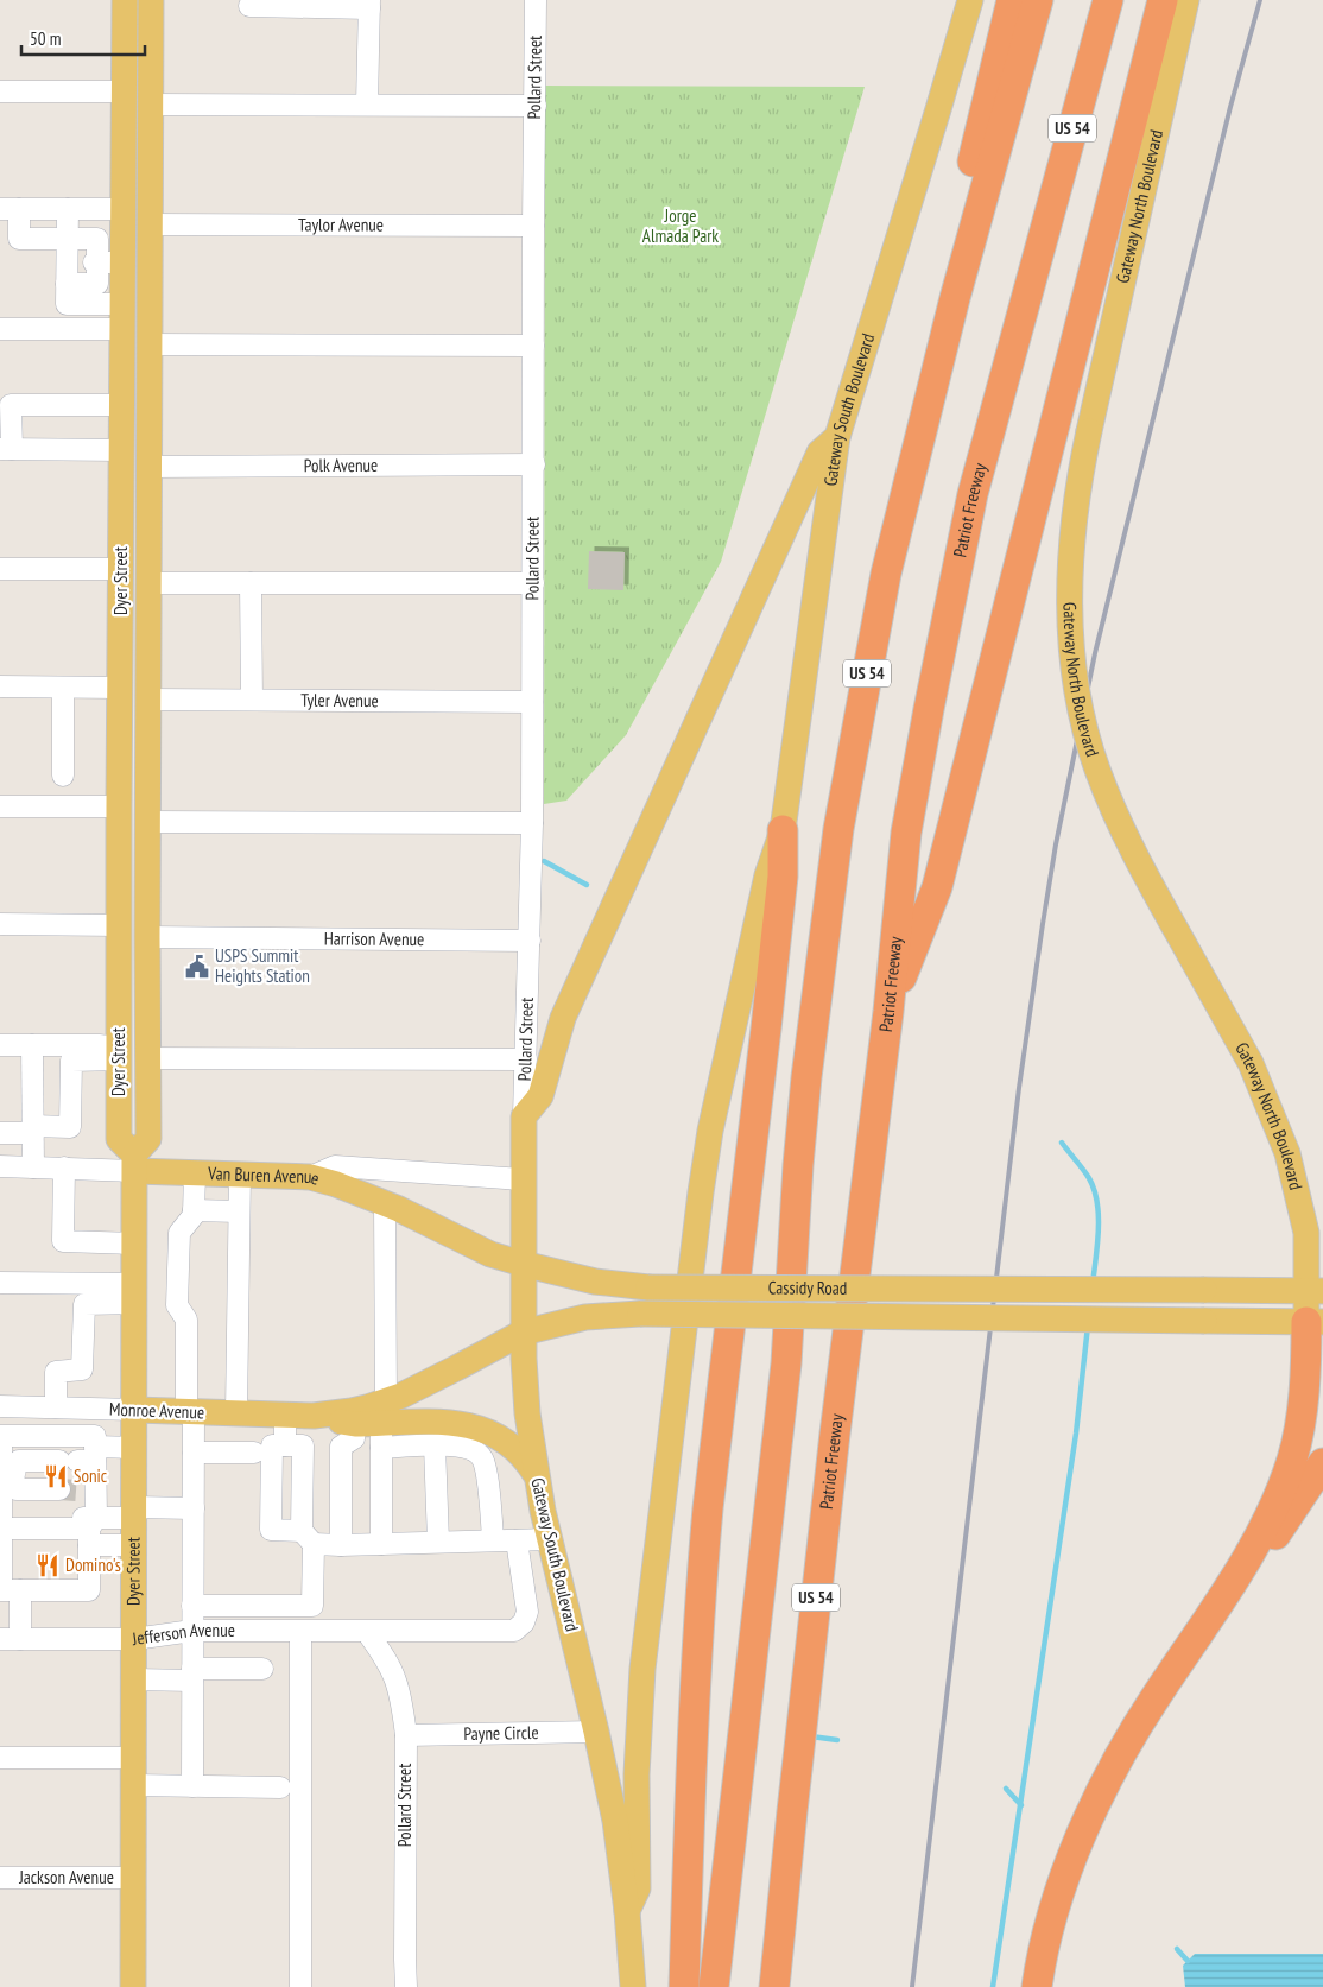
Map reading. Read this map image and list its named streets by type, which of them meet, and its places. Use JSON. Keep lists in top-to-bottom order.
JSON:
{
  "streets": {
    "highway": ["US 54", "Patriot Freeway"],
    "main road": [
      "Gateway North Boulevard",
      "Gateway South Boulevard",
      "Dyer Street",
      "Van Buren Avenue",
      "Cassidy Road",
      "Monroe Avenue"
    ],
    "street": [
      "Pollard Street",
      "Taylor Avenue",
      "Polk Avenue",
      "Tyler Avenue",
      "Harrison Avenue",
      "Jefferson Avenue",
      "Payne Circle",
      "Jackson Avenue"
    ]
  },
  "crossings": [
    ["Pollard Street", "Taylor Avenue"],
    ["Pollard Street", "Gateway South Boulevard"],
    ["Pollard Street", "Polk Avenue"],
    ["Pollard Street", "Tyler Avenue"],
    ["Pollard Street", "Harrison Avenue"],
    ["Pollard Street", "Jefferson Avenue"],
    ["Pollard Street", "Payne Circle"],
    ["Gateway North Boulevard", "Cassidy Road"],
    ["Taylor Avenue", "Dyer Street"],
    ["Gateway South Boulevard", "Van Buren Avenue"],
    ["Gateway South Boulevard", "Cassidy Road"],
    ["Gateway South Boulevard", "Payne Circle"],
    ["Polk Avenue", "Dyer Street"],
    ["Dyer Street", "Tyler Avenue"],
    ["Dyer Street", "Harrison Avenue"],
    ["Dyer Street", "Van Buren Avenue"],
    ["Dyer Street", "Monroe Avenue"],
    ["Dyer Street", "Jefferson Avenue"],
    ["Dyer Street", "Jackson Avenue"],
    ["Van Buren Avenue", "Cassidy Road"],
    ["Cassidy Road", "Monroe Avenue"]
  ],
  "parks": ["Jorge Almada Park"],
  "places": {
    "public building": ["USPS Summit Heights Station"],
    "restaurant": ["Sonic", "Domino's"]
  },
  "scale_bar": "50 m"
}
